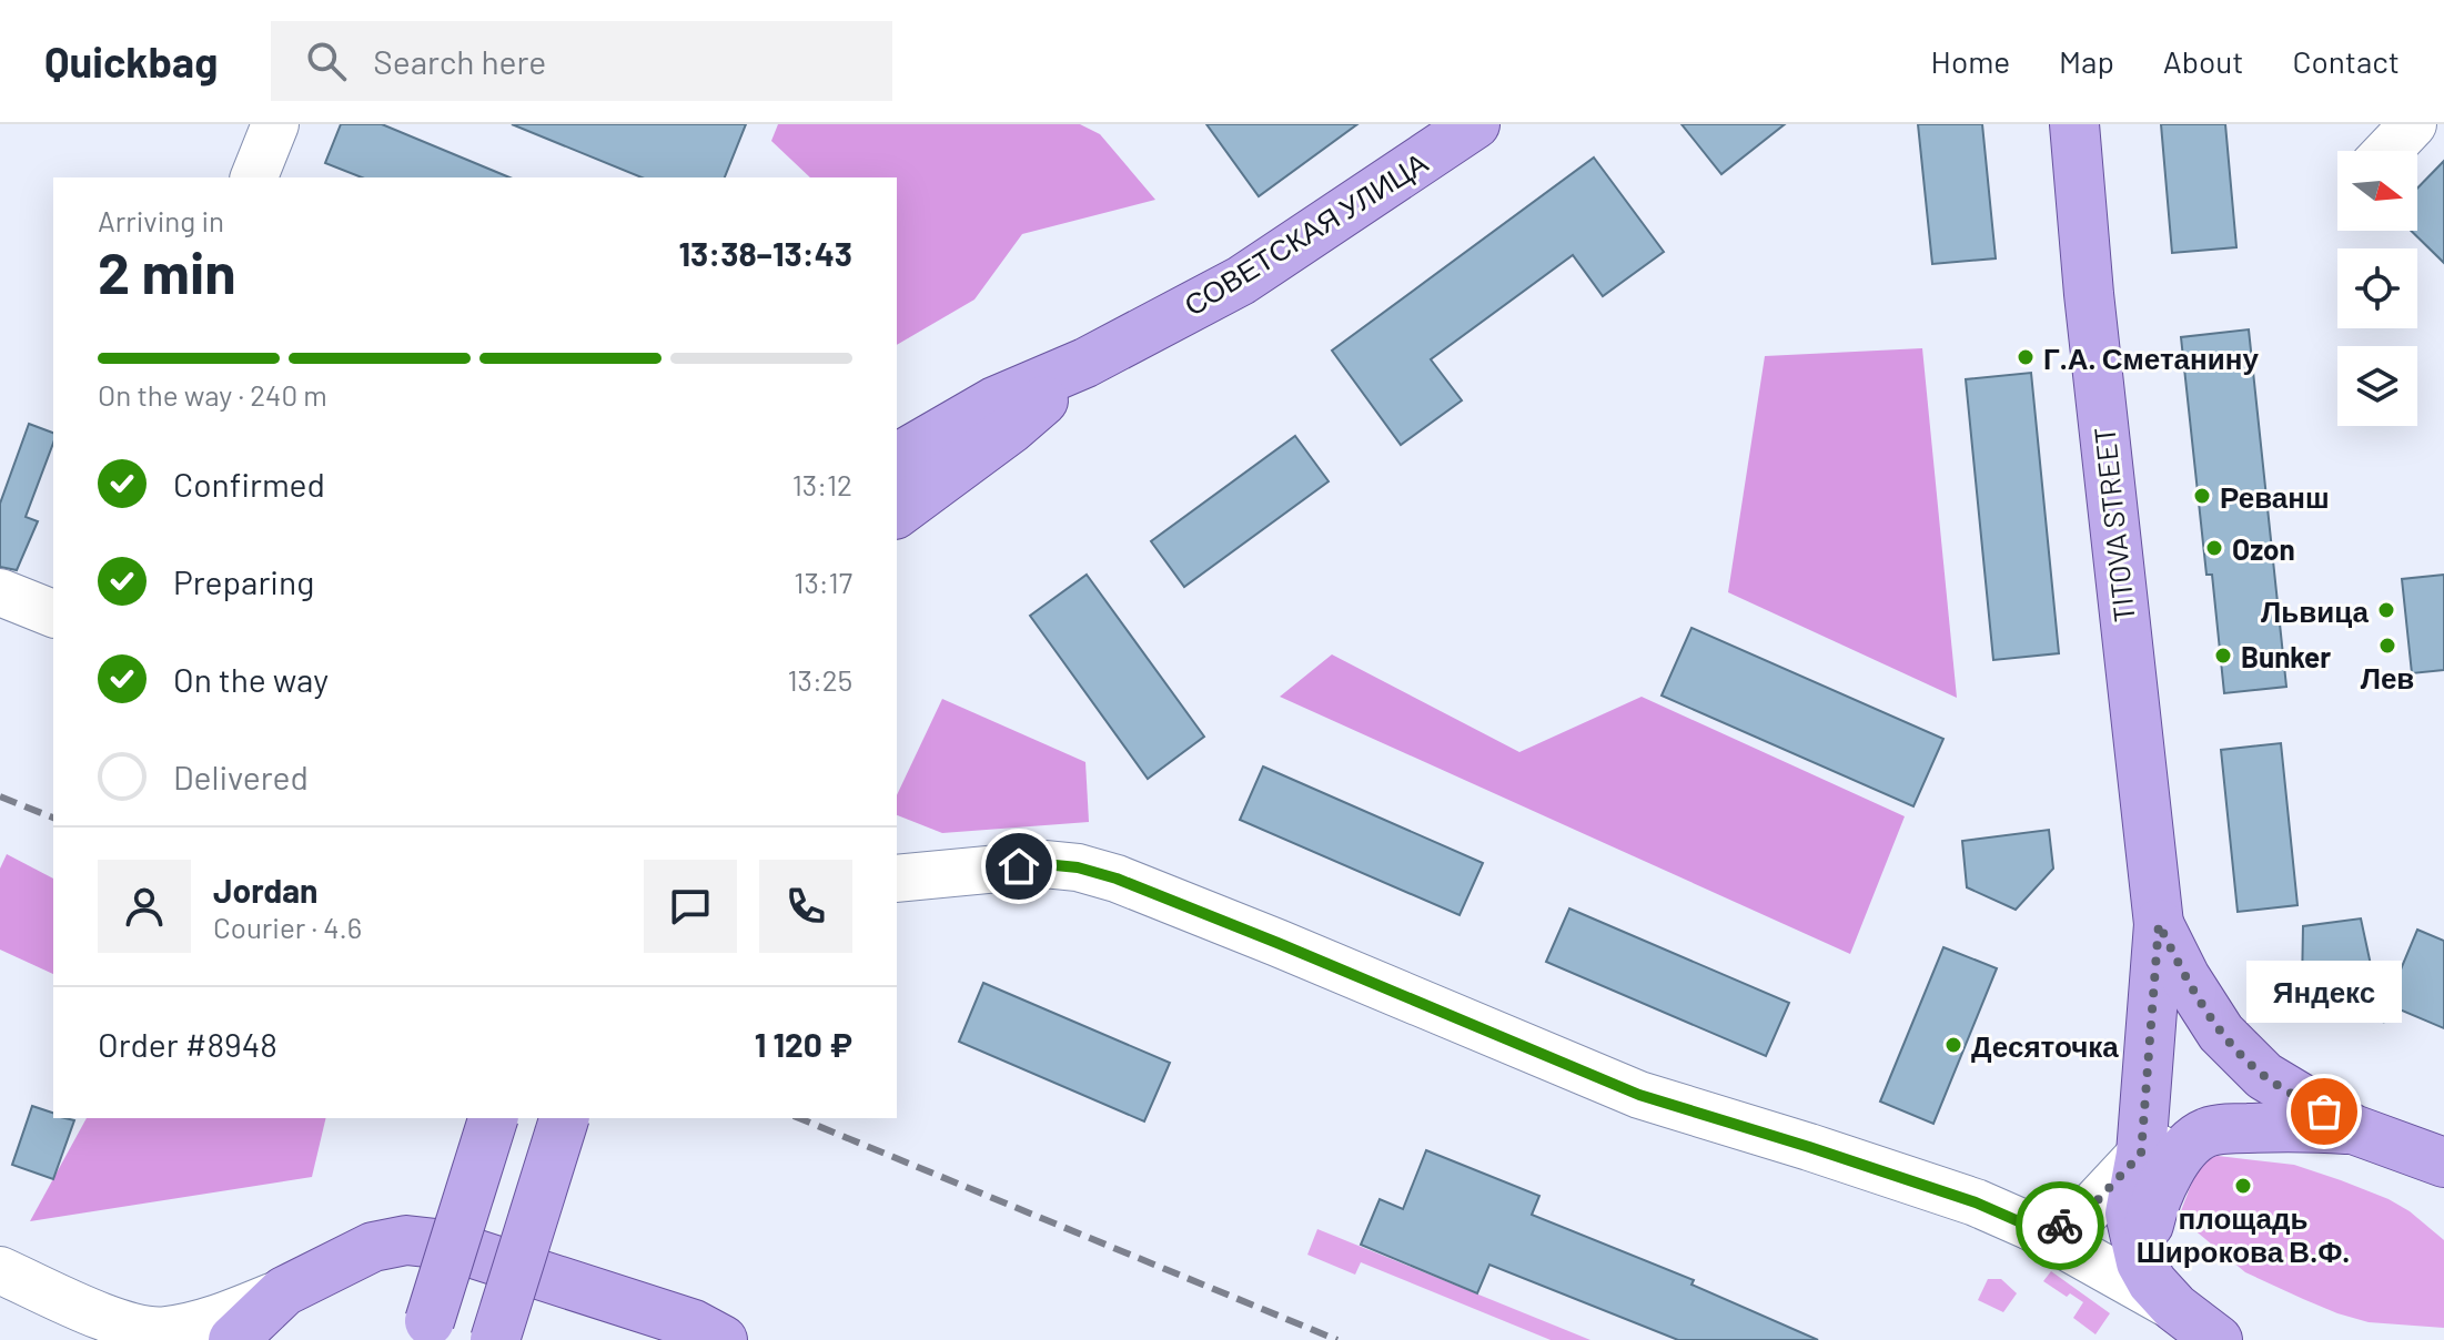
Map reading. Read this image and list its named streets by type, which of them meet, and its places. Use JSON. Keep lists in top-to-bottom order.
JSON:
{
  "streets": {
    "main road": ["СОВЕТСКАЯ УЛИЦА", "TITOVA STREET"]
  },
  "places": [
    "Г.А. Сметанину",
    "Реванш",
    "Ozon",
    "Львица",
    "Лев",
    "Bunker",
    "Десяточка",
    "Яндекс",
    "площадь Широкова В.Ф."
  ],
  "north": "right",
  "page": {
    "header": "Quickbag",
    "search": "Search here",
    "nav": [
      "Home",
      "Map",
      "About",
      "Contact"
    ],
    "heading": ["2 min", "Arriving in", "13:38–13:43"],
    "panel": [
      "Jordan",
      "Courier · 4.6",
      "Order #8948",
      "1 120 ₽"
    ],
    "bar": "On the way · 240 m",
    "list": [
      ["Confirmed", "13:12"],
      ["Preparing", "13:17"],
      ["On the way", "13:25"],
      "Delivered"
    ],
    "bubble": "Яндекс"
  }
}
